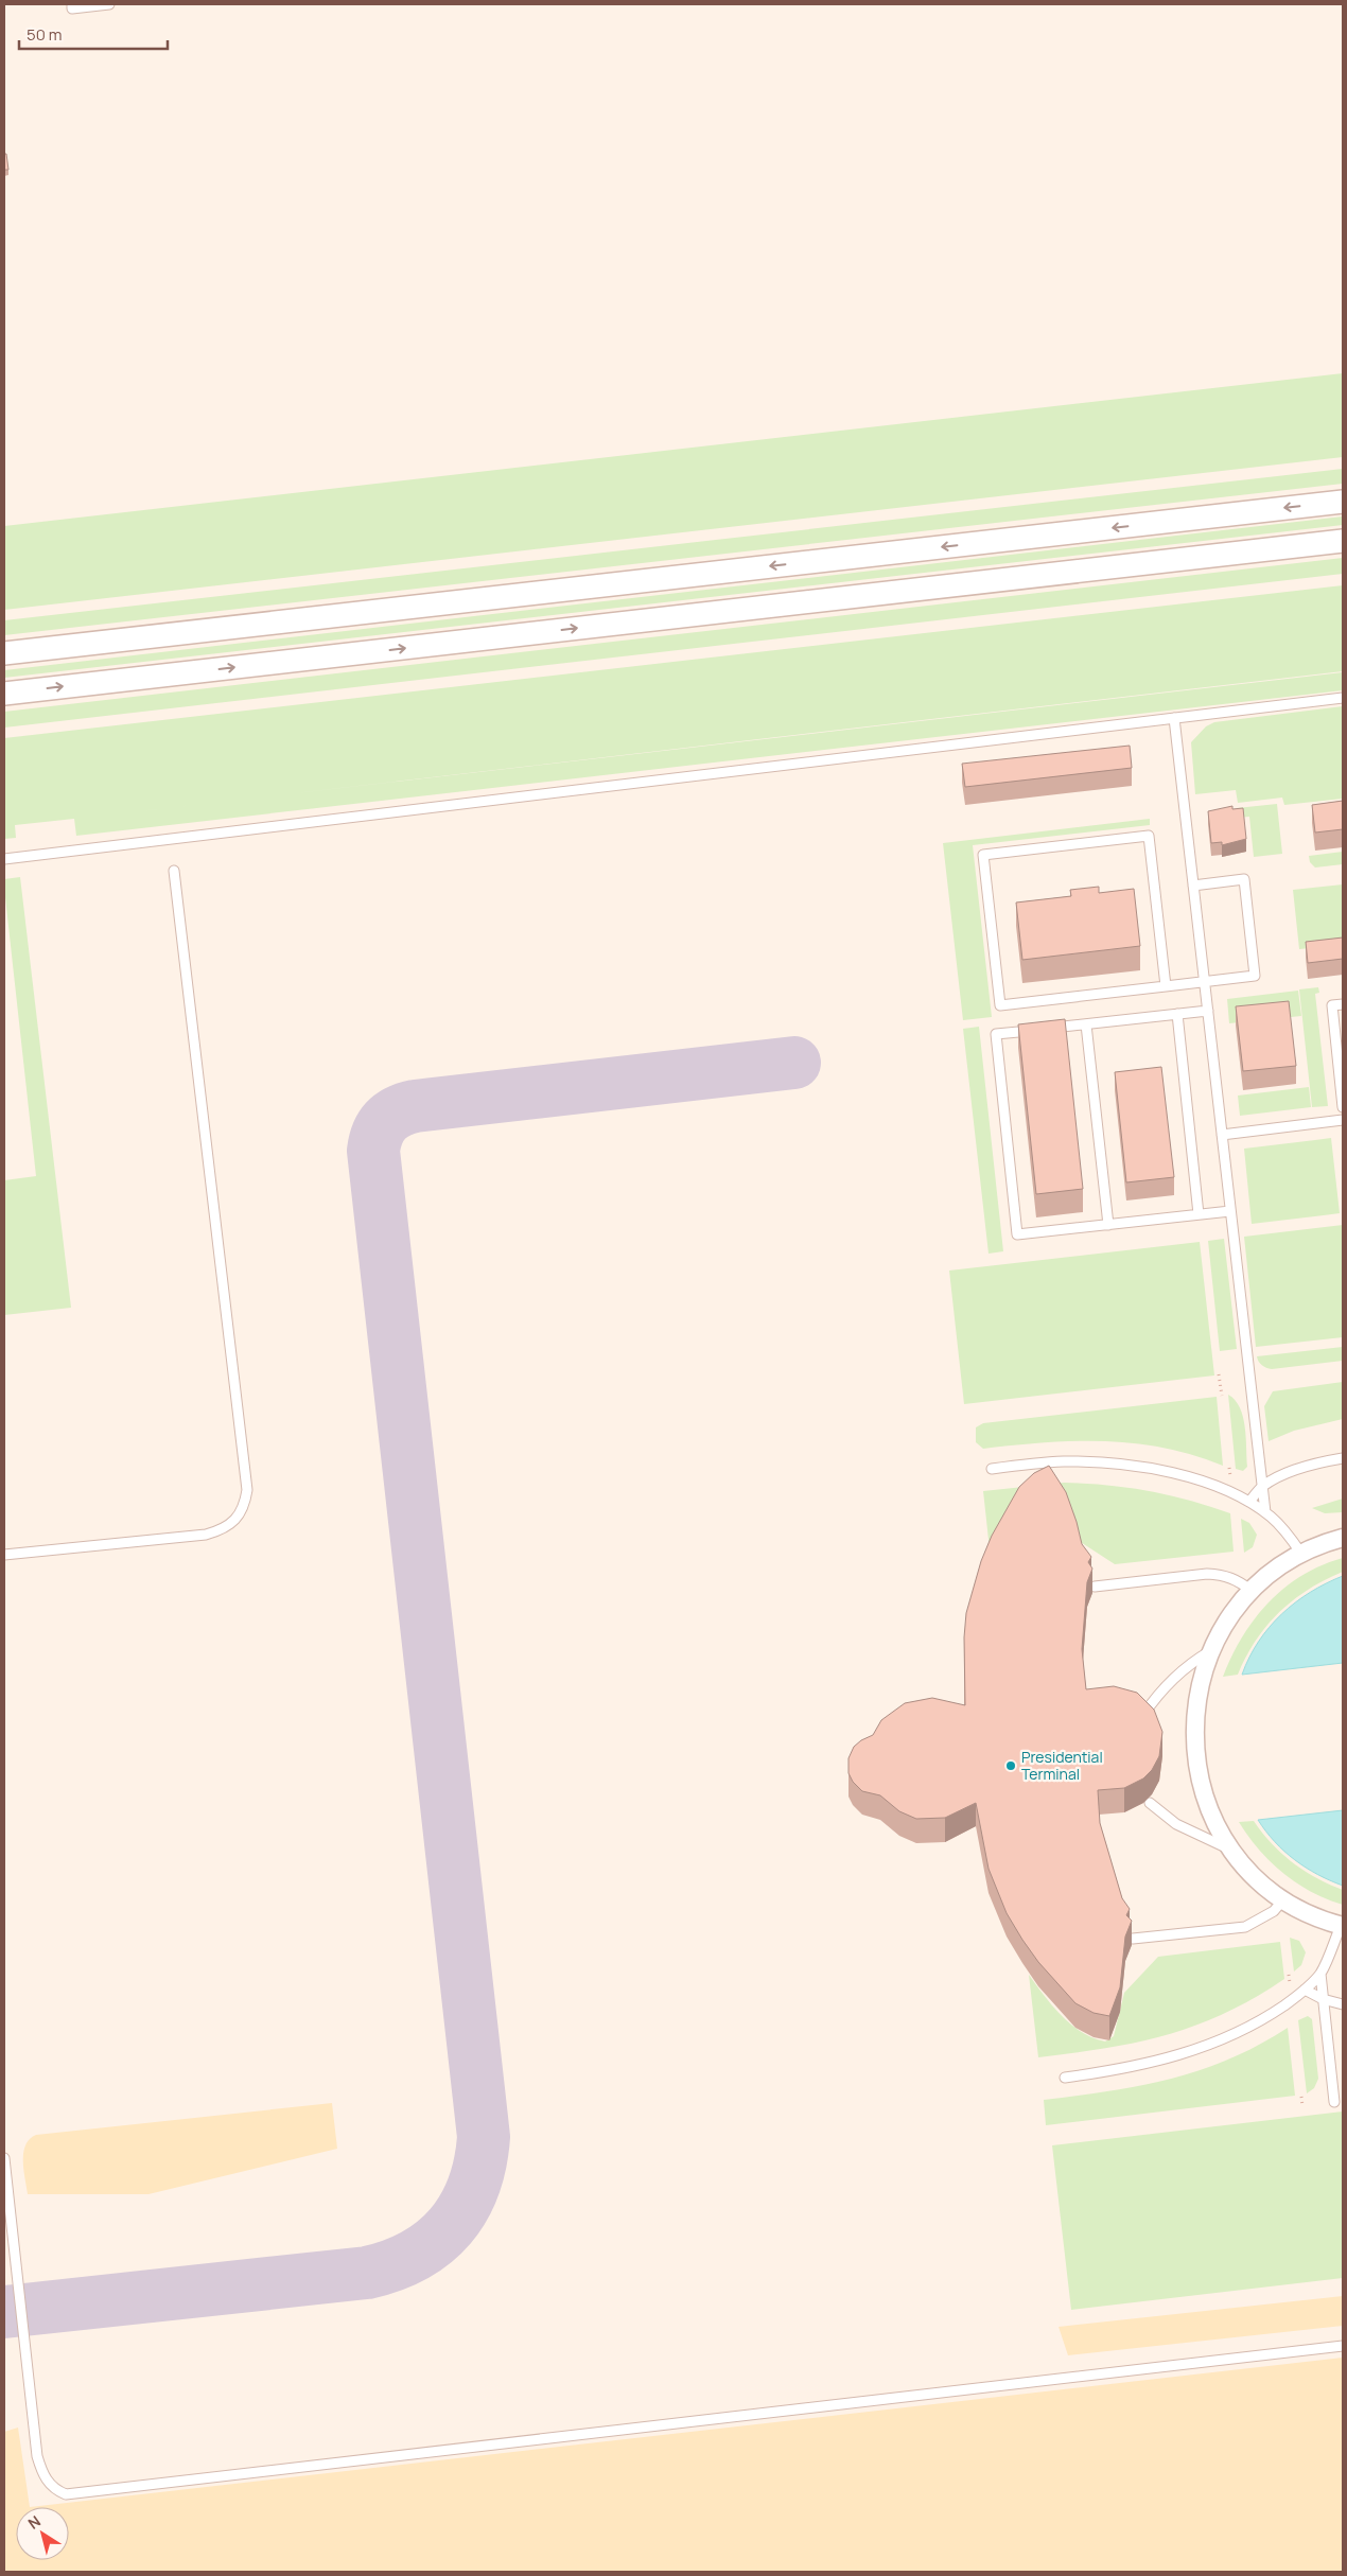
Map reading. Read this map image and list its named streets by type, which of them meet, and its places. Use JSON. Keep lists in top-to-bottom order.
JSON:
{
  "places": ["Presidential Terminal"],
  "scale_bar": "50 m",
  "north": "top left"
}
